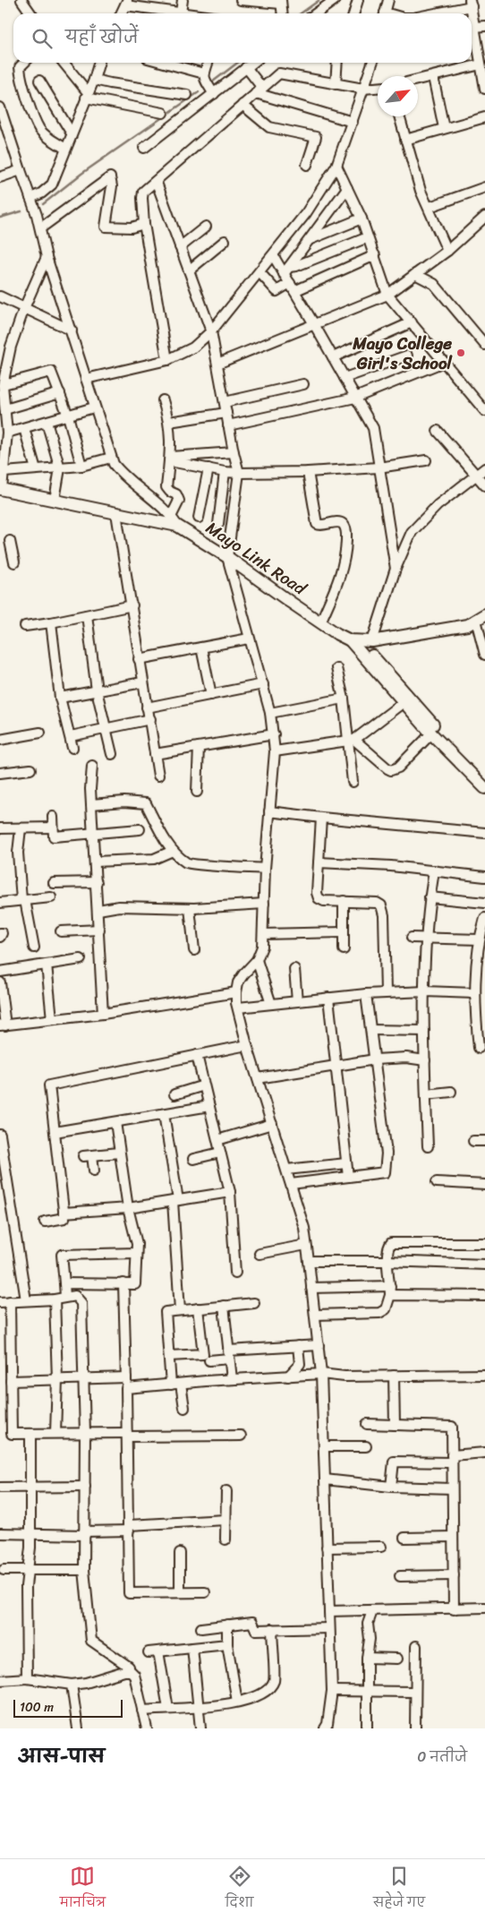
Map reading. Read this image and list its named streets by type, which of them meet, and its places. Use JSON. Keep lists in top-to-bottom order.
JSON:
{
  "streets": {
    "street": ["Mayo Link Road"]
  },
  "places": ["Mayo College Girl's School"],
  "scale_bar": "100 m",
  "north": "top right",
  "page": {
    "search": "यहाँ खोजें",
    "scale": "100 m",
    "heading": ["आस-पास", "0 नतीजे"],
    "nav": ["मानचित्र", "दिशा", "सहेजे गए"]
  }
}
